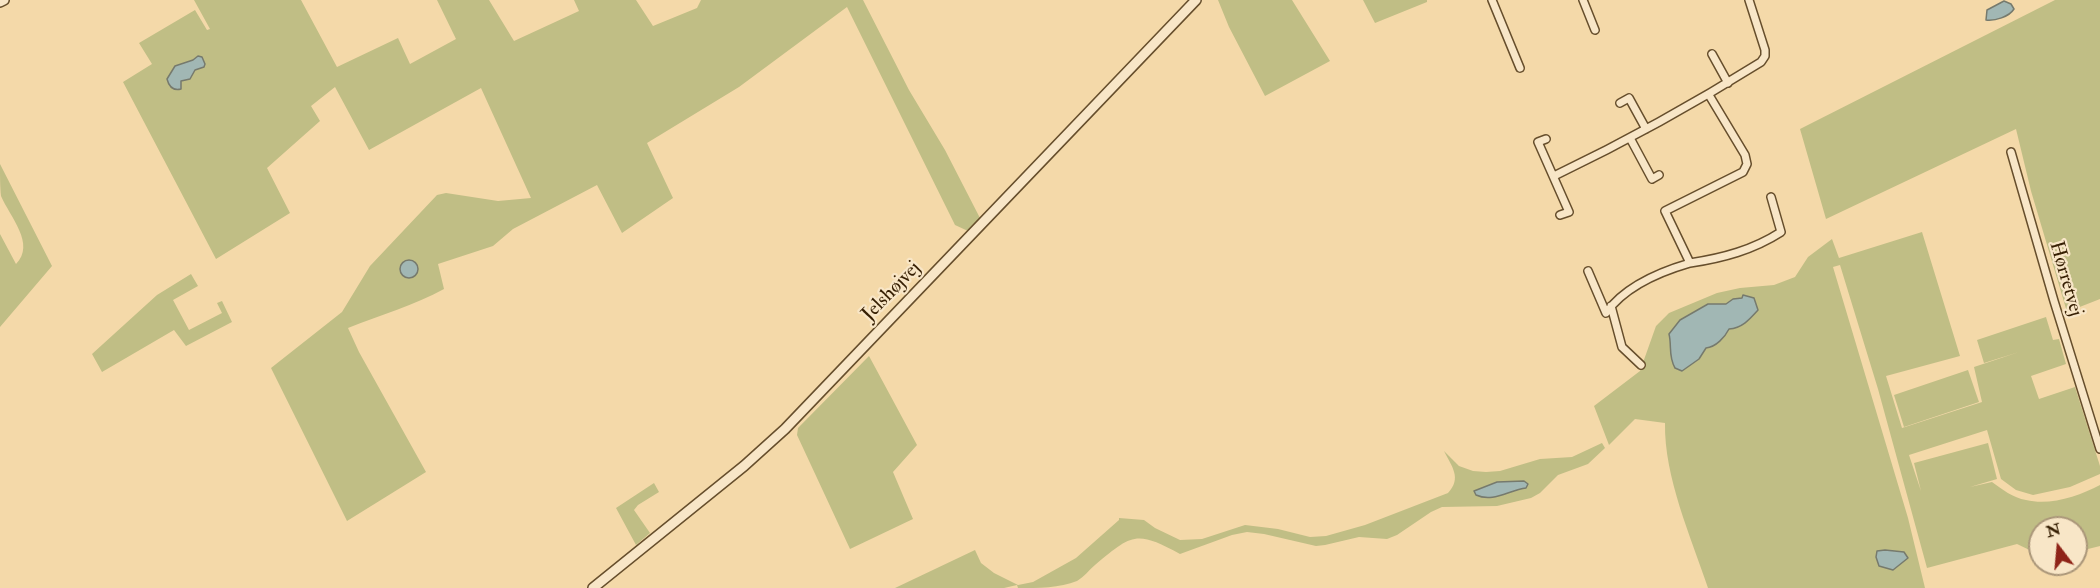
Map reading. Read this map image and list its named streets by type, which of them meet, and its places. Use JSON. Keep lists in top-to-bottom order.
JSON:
{
  "streets": {
    "street": ["Hørretvej", "Jelshøjvej"]
  },
  "north": "top"
}
